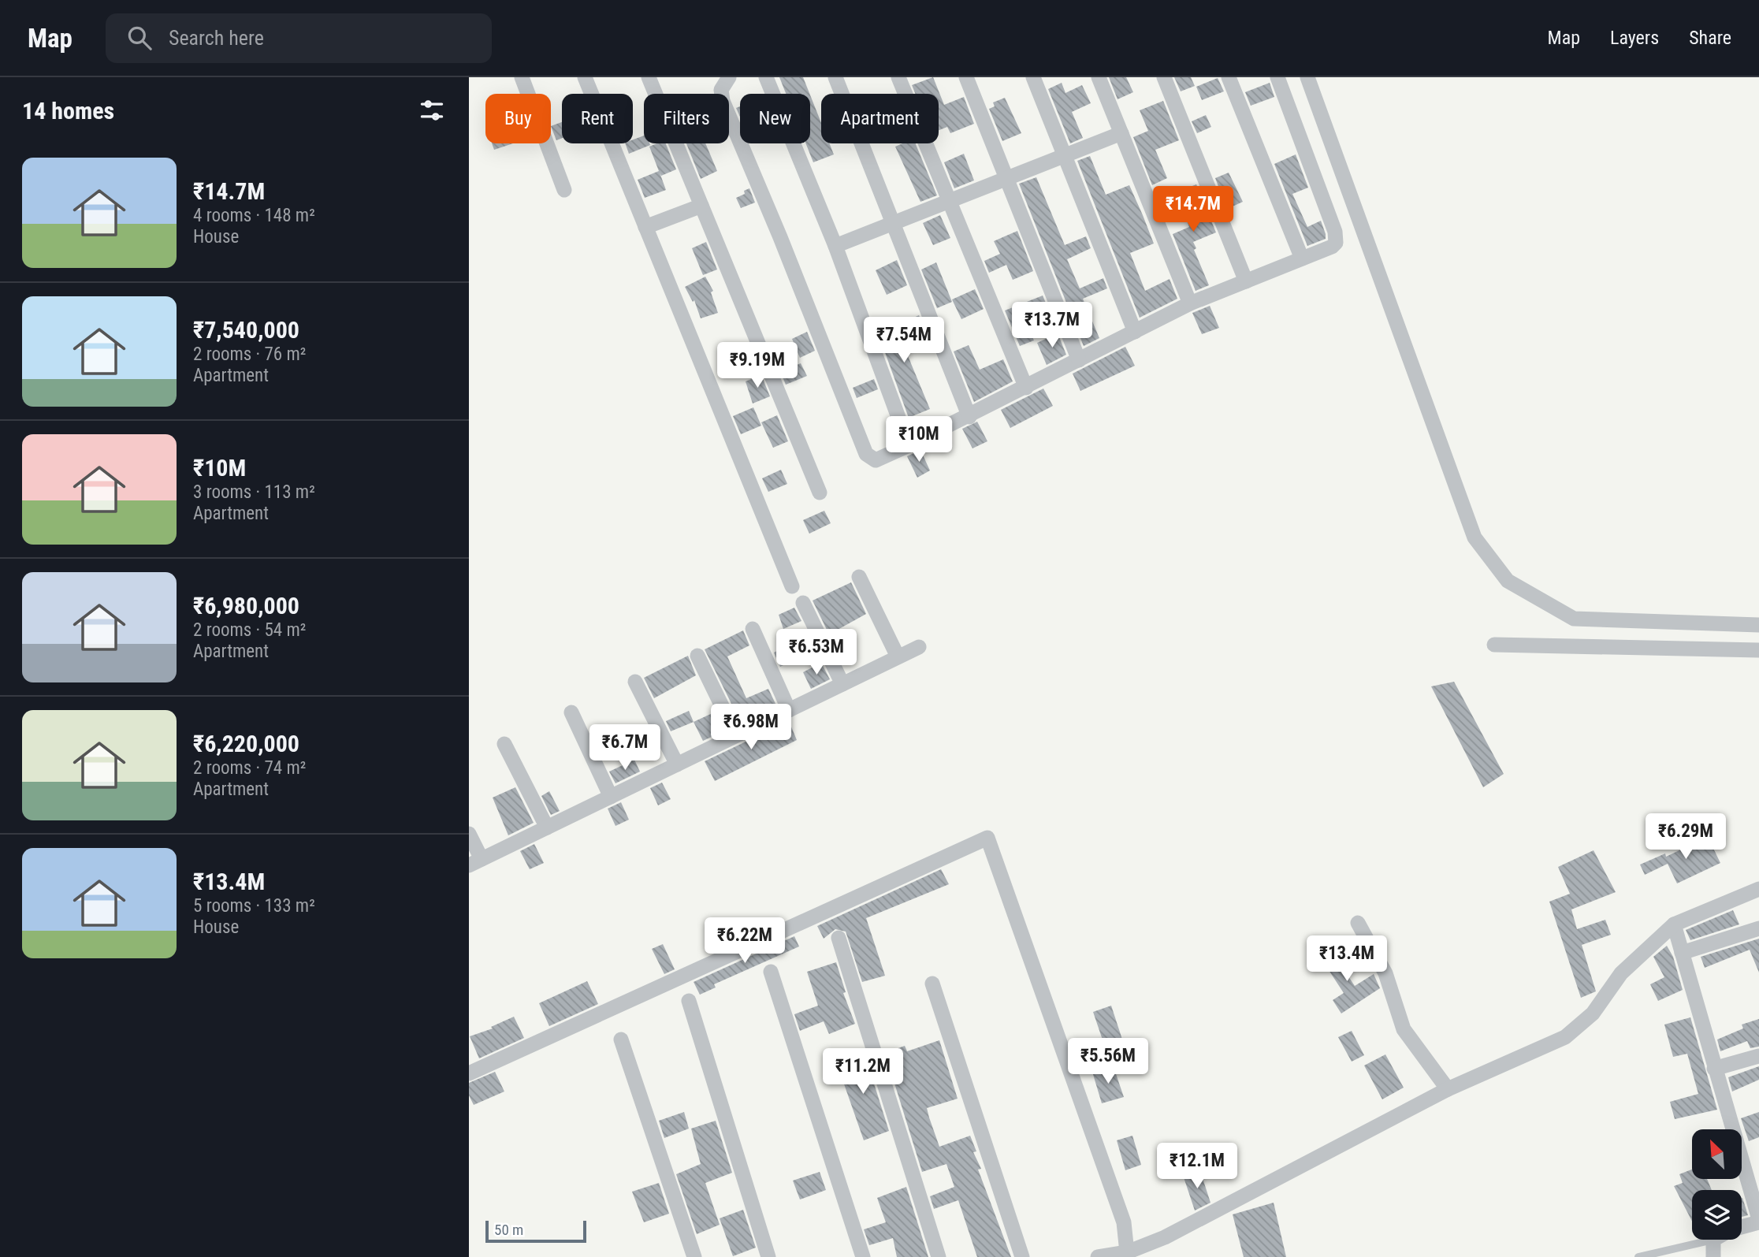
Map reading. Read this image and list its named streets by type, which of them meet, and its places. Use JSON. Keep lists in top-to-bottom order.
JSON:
{
  "scale_bar": "50 m",
  "north": "top left",
  "page": {
    "header": "Map",
    "search": "Search here",
    "nav": ["Map", "Layers", "Share"],
    "heading": "14 homes",
    "chip": [
      "Buy",
      "Rent",
      "Filters",
      "New",
      "Apartment"
    ],
    "list": [
      {
        "name": "₹14.7M",
        "note": "4 rooms · 148 m² · House"
      },
      {
        "name": "₹7,540,000",
        "note": "2 rooms · 76 m² · Apartment"
      },
      {
        "name": "₹10M",
        "note": "3 rooms · 113 m² · Apartment"
      },
      {
        "name": "₹6,980,000",
        "note": "2 rooms · 54 m² · Apartment"
      },
      {
        "name": "₹6,220,000",
        "note": "2 rooms · 74 m² · Apartment"
      },
      {
        "name": "₹13.4M",
        "note": "5 rooms · 133 m² · House"
      }
    ],
    "price": [
      "₹14.7M",
      "₹13.7M",
      "₹7.54M",
      "₹9.19M",
      "₹10M",
      "₹6.53M",
      "₹6.98M",
      "₹6.7M",
      "₹6.29M",
      "₹6.22M",
      "₹13.4M",
      "₹5.56M",
      "₹11.2M",
      "₹12.1M"
    ],
    "scale": "50 m"
  }
}
